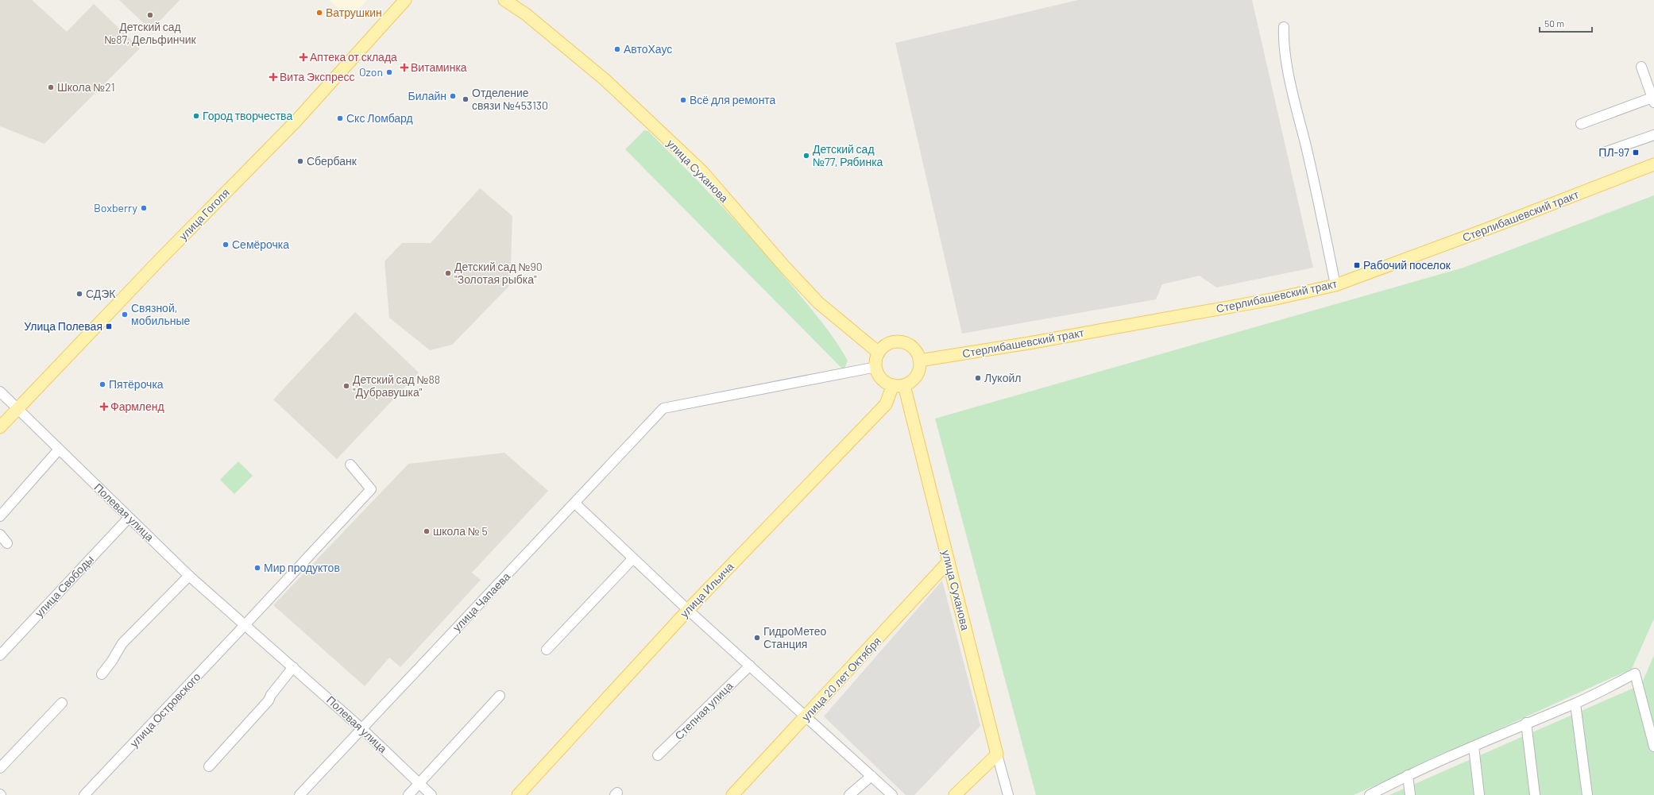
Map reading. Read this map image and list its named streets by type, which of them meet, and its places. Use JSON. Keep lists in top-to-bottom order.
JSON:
{
  "streets": {
    "main road": [
      "улица Суханова",
      "улица Гоголя",
      "Стерлибашевский тракт",
      "улица Ильича",
      "улица 20 лет Октября"
    ],
    "street": [
      "Полевая улица",
      "улица Свободы",
      "улица Чапаева",
      "улица Островского",
      "Степная улица"
    ]
  },
  "crossings": [
    ["улица Суханова", "Стерлибашевский тракт"],
    ["улица Суханова", "улица Ильича"],
    ["улица Суханова", "улица Чапаева"],
    ["улица Суханова", "улица 20 лет Октября"],
    ["улица Гоголя", "Полевая улица"],
    ["Стерлибашевский тракт", "улица Ильича"],
    ["Стерлибашевский тракт", "улица Чапаева"],
    ["Полевая улица", "улица Свободы"],
    ["Полевая улица", "улица Чапаева"],
    ["Полевая улица", "улица Островского"],
    ["улица Ильича", "улица Чапаева"]
  ],
  "places": {
    "other": [
      "Ватрушкин",
      "Детский сад №87, Дельфинчик",
      "АвтоХаус",
      "Ozon",
      "Школа №21",
      "Билайн",
      "Отделение связи №453130",
      "Всё для ремонта",
      "Город творчества",
      "Скс Ломбард",
      "Детский сад №77, Рябинка",
      "Сбербанк",
      "Boxberry",
      "Семёрочка",
      "Детский сад №90 \"Золотая рыбка\"",
      "СДЭК",
      "Связной, мобильные",
      "Лукойл",
      "Пятёрочка",
      "Детский сад №88 \"Дубравушка\"",
      "школа № 5",
      "Мир продуктов",
      "ГидроМетео Станция"
    ],
    "health": [
      "Аптека от склада",
      "Витаминка",
      "Вита Экспресс",
      "Фармленд"
    ],
    "transit": ["ПЛ-97", "Рабочий поселок", "Улица Полевая"]
  },
  "scale_bar": "50 m"
}
